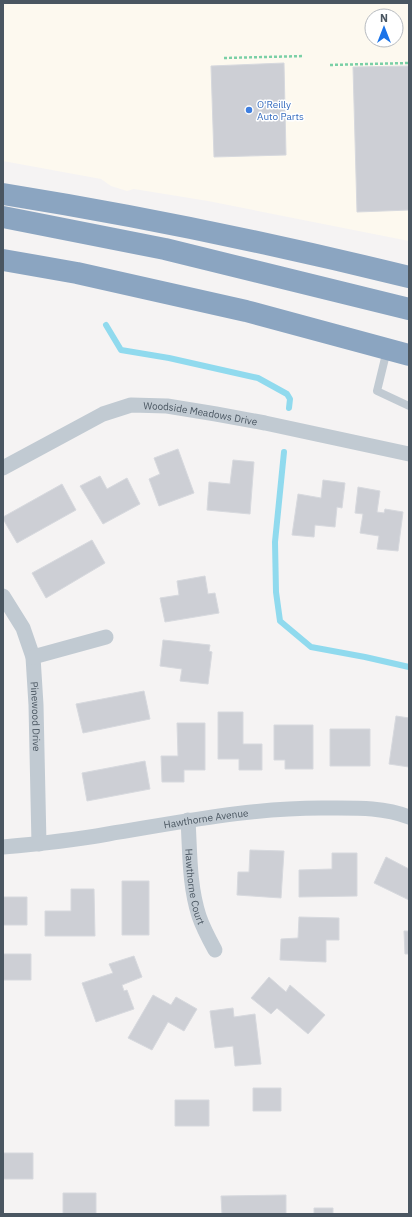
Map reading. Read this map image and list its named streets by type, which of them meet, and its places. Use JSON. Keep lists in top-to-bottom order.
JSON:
{
  "streets": {
    "street": [
      "Woodside Meadows Drive",
      "Pinewood Drive",
      "Hawthorne Avenue",
      "Hawthorne Court"
    ]
  },
  "crossings": [
    ["Pinewood Drive", "Hawthorne Avenue"],
    ["Hawthorne Avenue", "Hawthorne Court"]
  ],
  "places": ["O'Reilly Auto Parts"],
  "north": "top"
}
